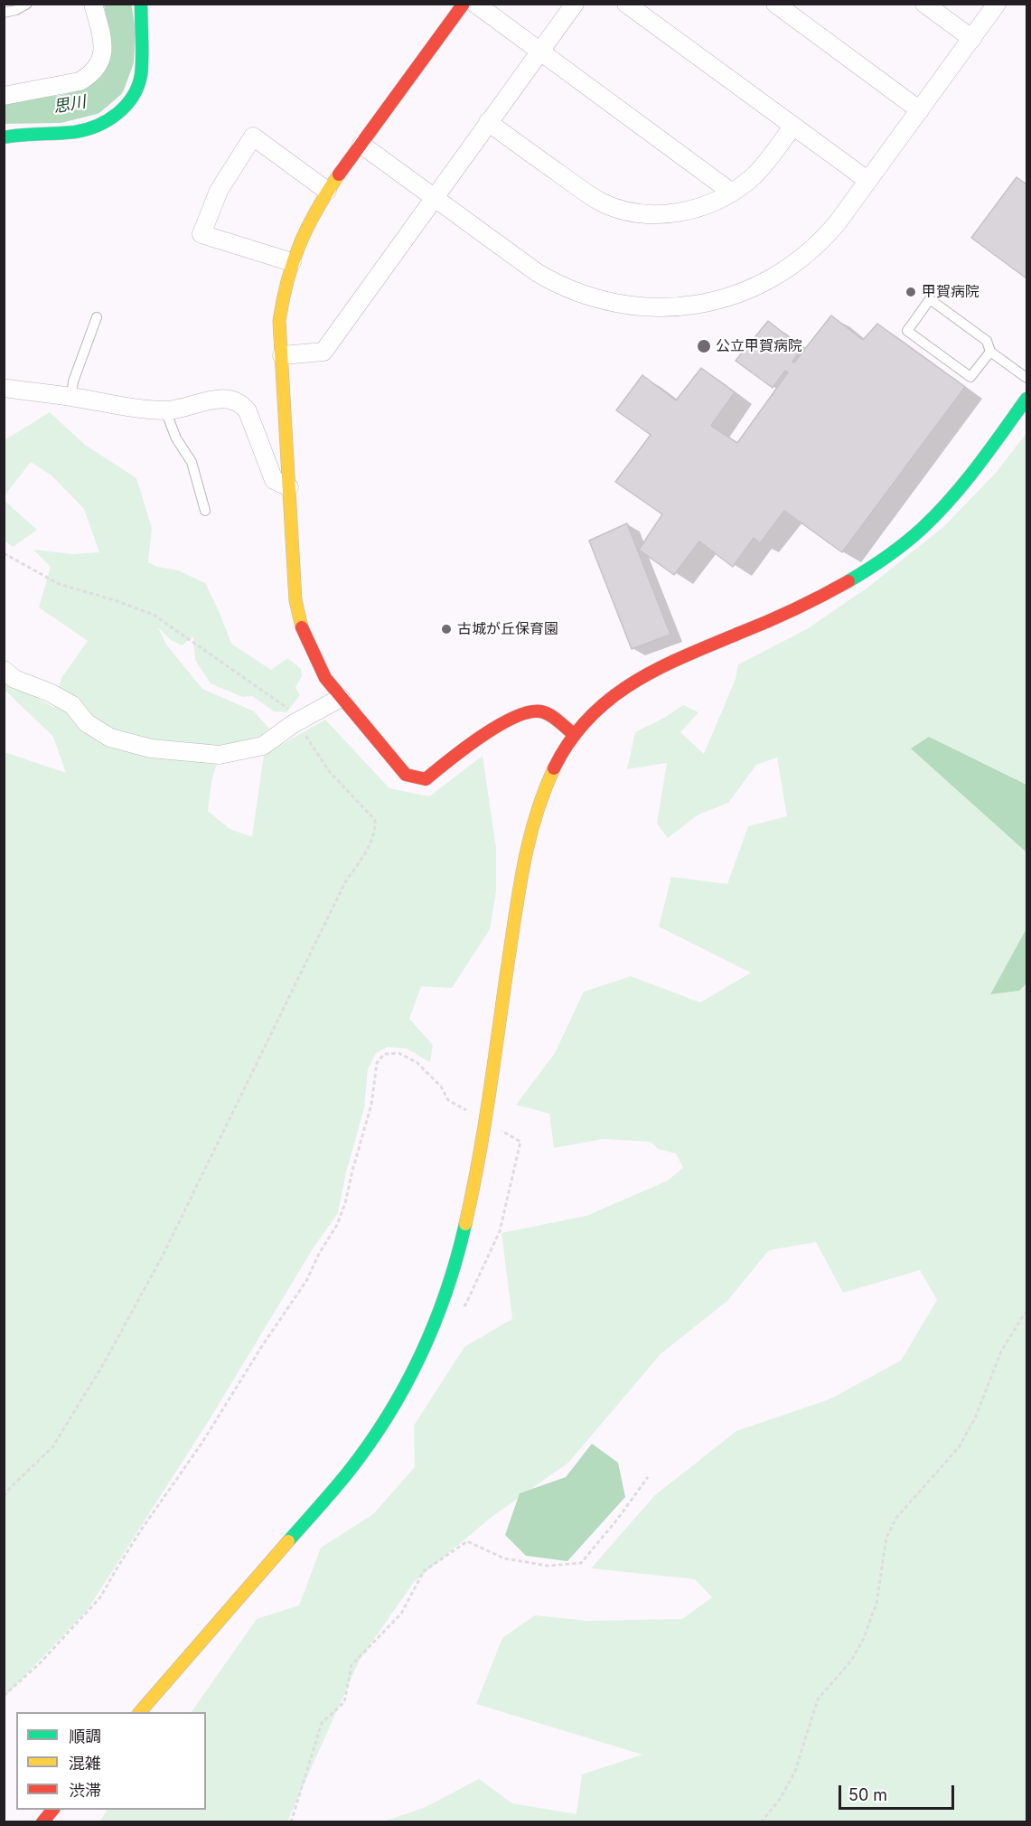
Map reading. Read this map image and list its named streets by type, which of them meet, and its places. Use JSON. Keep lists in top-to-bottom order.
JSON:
{
  "water": ["思川"],
  "places": ["甲賀病院", "公立甲賀病院", "古城が丘保育園"],
  "legend": ["順調", "混雑", "渋滞"],
  "scale_bar": "50 m"
}
